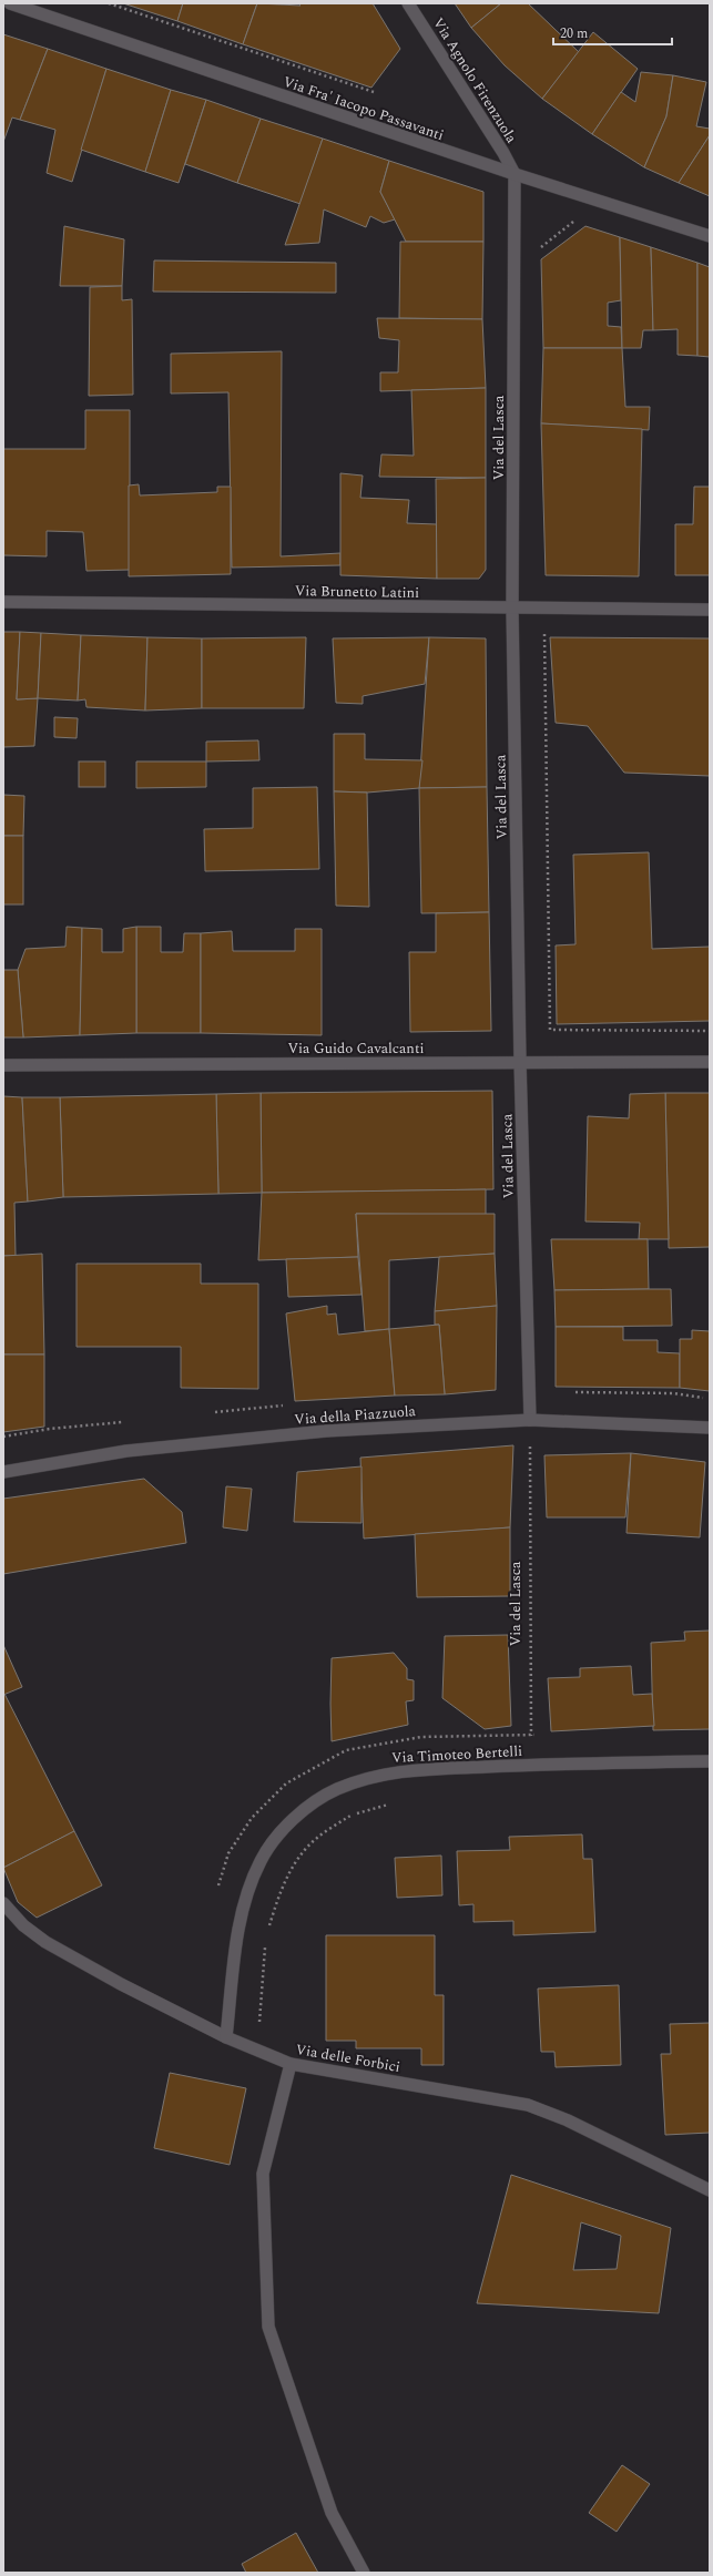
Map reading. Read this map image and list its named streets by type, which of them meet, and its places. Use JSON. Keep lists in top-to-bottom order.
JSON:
{
  "streets": {
    "street": [
      "Via Agnolo Firenzuola",
      "Via Fra' Iacopo Passavanti",
      "Via del Lasca",
      "Via Brunetto Latini",
      "Via Guido Cavalcanti",
      "Via della Piazzuola",
      "Via Timoteo Bertelli",
      "Via delle Forbici"
    ]
  },
  "crossings": [
    ["Via Agnolo Firenzuola", "Via Fra' Iacopo Passavanti"],
    ["Via Agnolo Firenzuola", "Via del Lasca"],
    ["Via Fra' Iacopo Passavanti", "Via del Lasca"],
    ["Via del Lasca", "Via Brunetto Latini"],
    ["Via del Lasca", "Via Guido Cavalcanti"],
    ["Via del Lasca", "Via della Piazzuola"],
    ["Via del Lasca", "Via Timoteo Bertelli"],
    ["Via Timoteo Bertelli", "Via delle Forbici"]
  ],
  "scale_bar": "20 m"
}
